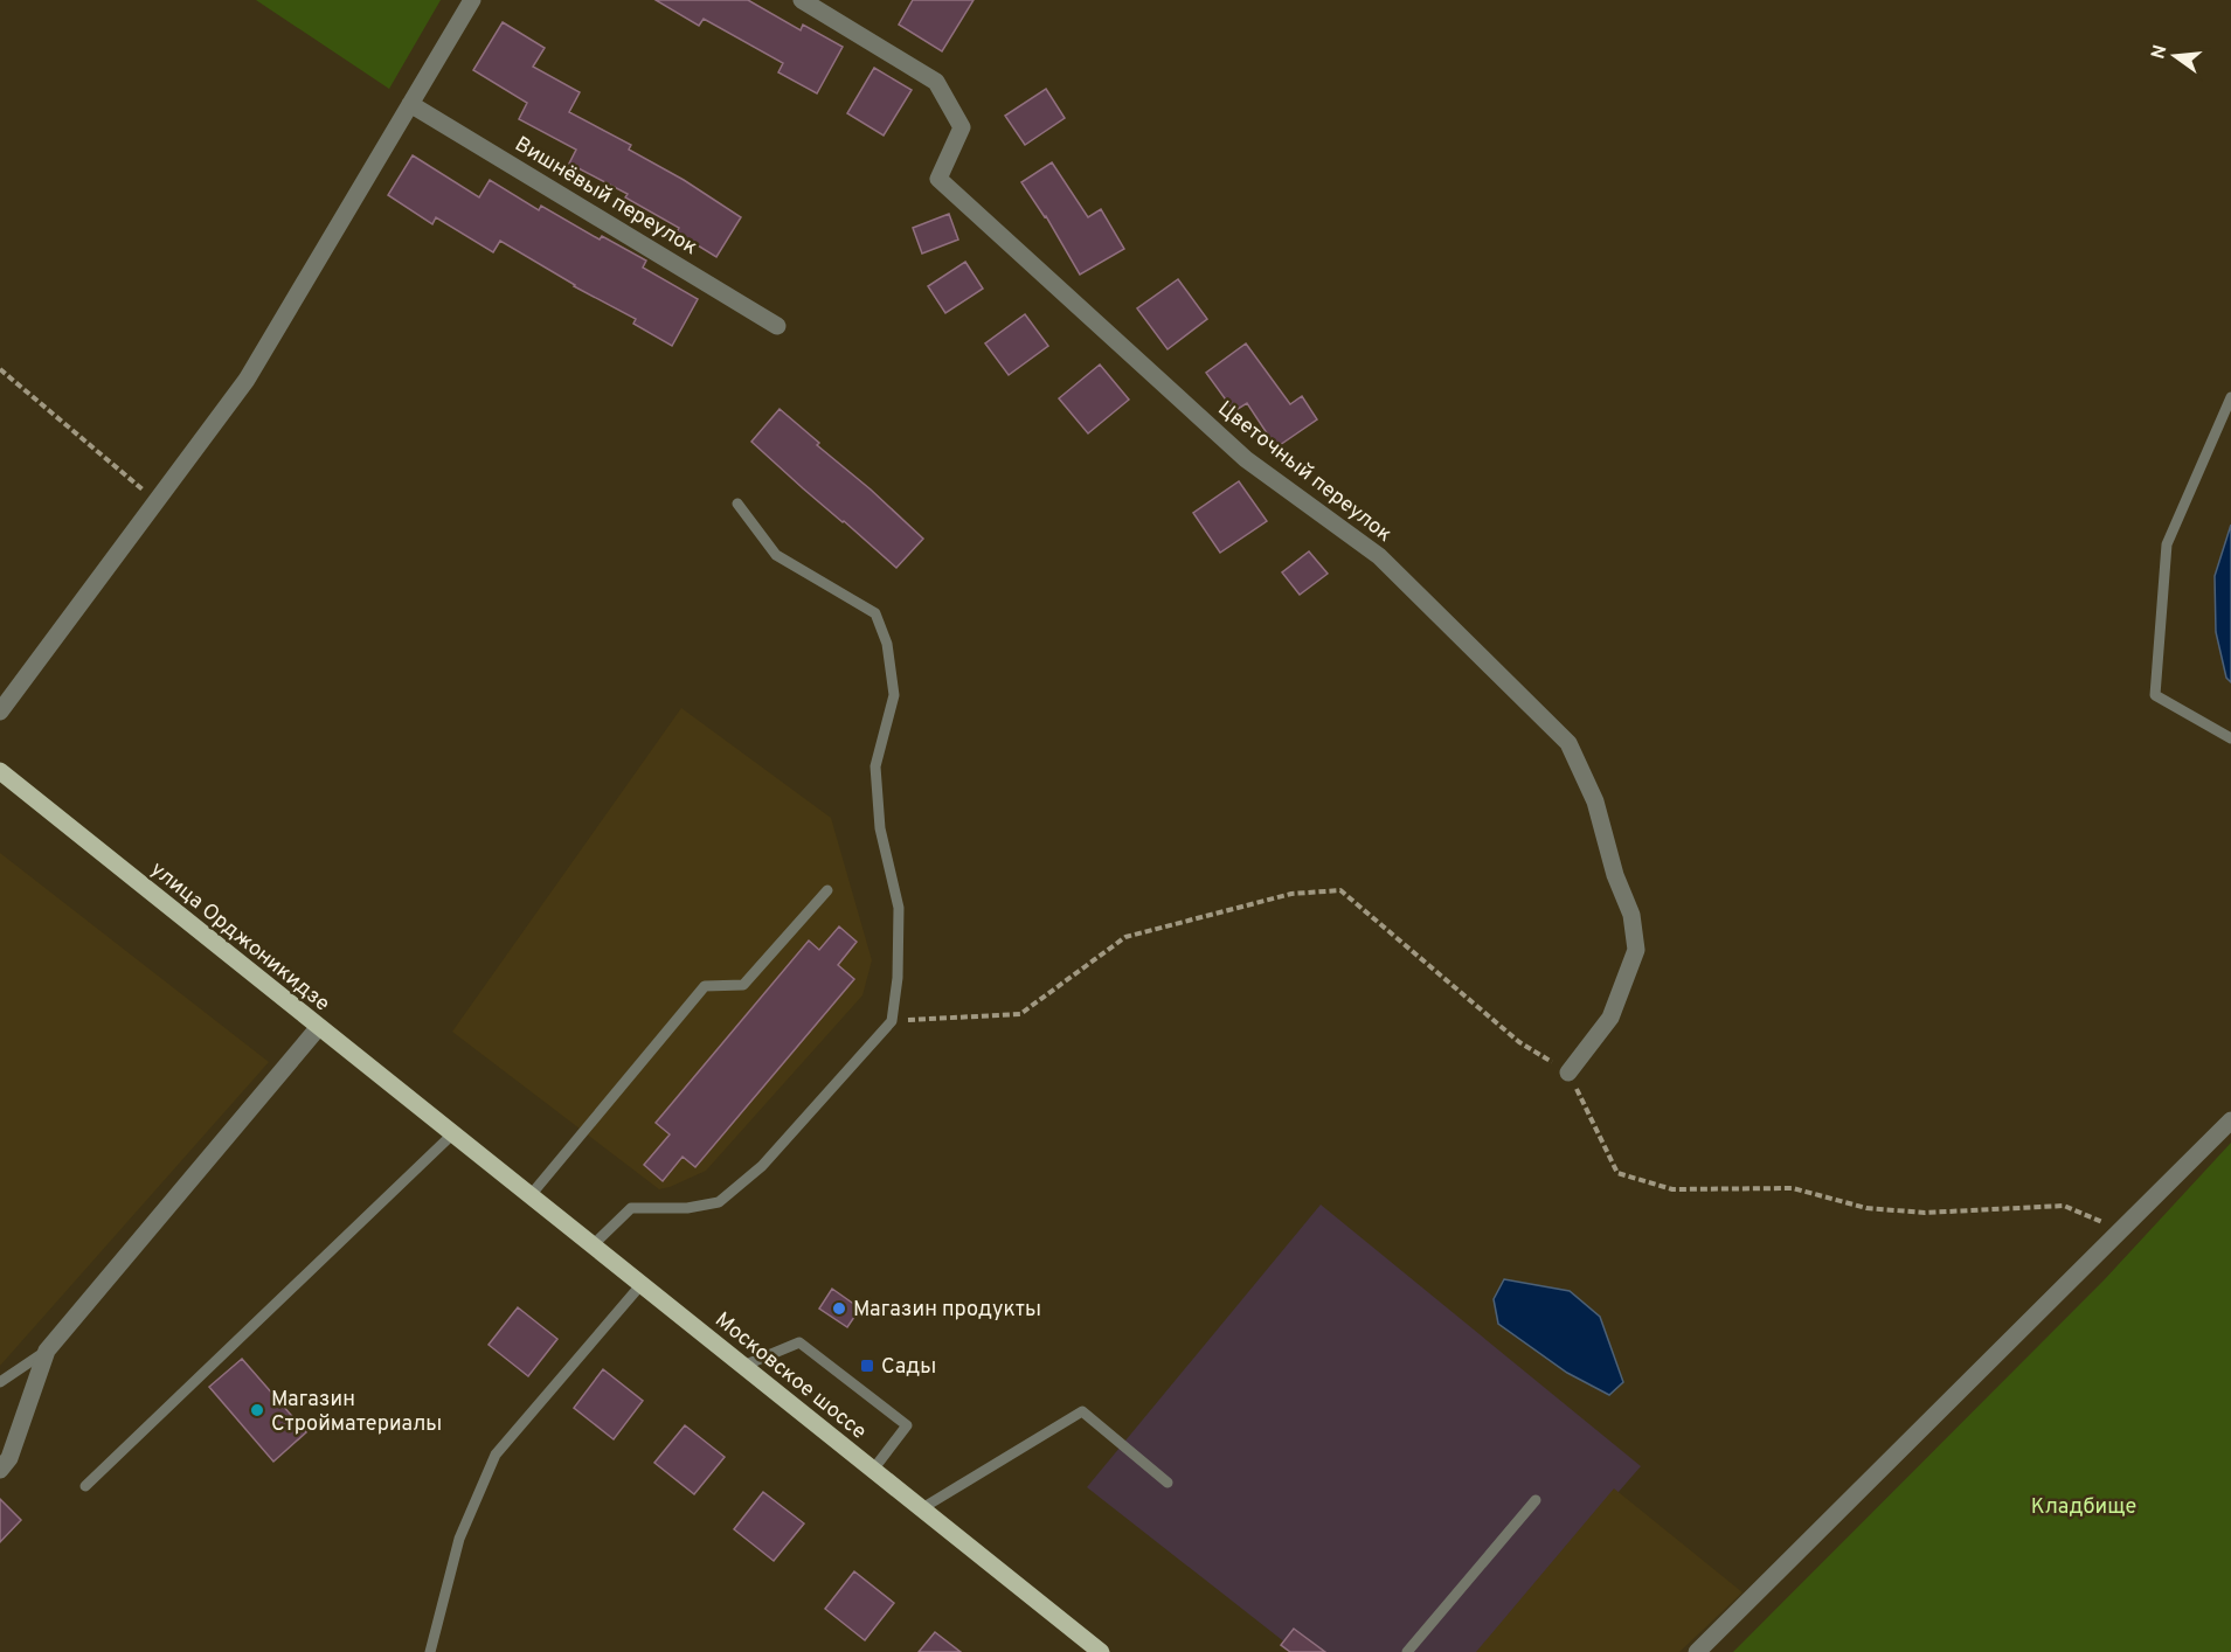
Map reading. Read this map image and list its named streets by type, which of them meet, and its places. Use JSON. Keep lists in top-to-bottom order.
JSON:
{
  "streets": {
    "main road": ["улица Орджоникидзе", "Московское шоссе"],
    "street": ["Вишнёвый переулок", "Цветочный переулок"]
  },
  "crossings": [
    ["улица Орджоникидзе", "Московское шоссе"]
  ],
  "parks": ["Кладбище"],
  "places": {
    "other": ["Магазин продукты", "Магазин Стройматериалы"],
    "transit": ["Сады"]
  },
  "north": "left"
}
